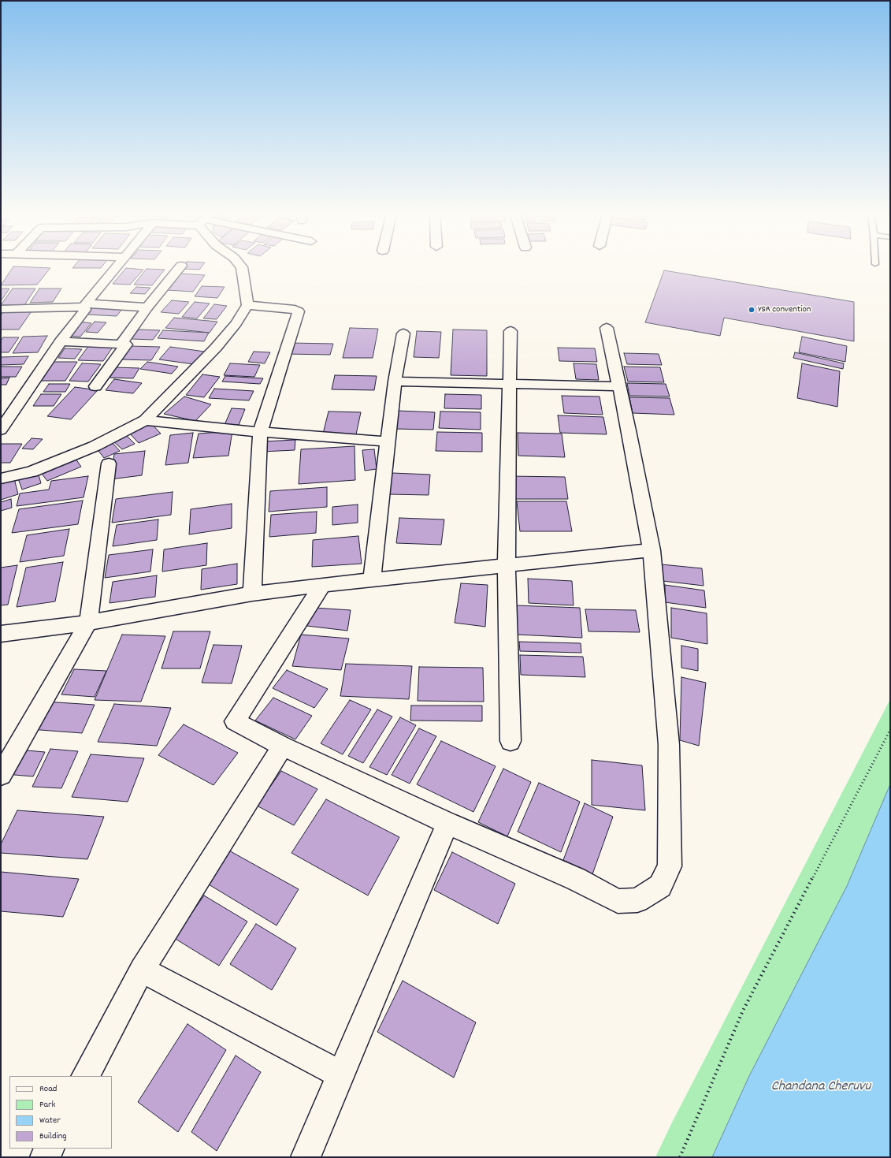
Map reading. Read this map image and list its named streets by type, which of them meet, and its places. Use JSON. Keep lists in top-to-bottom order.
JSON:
{
  "water": ["Chandana Cheruvu"],
  "places": ["YSR convention"],
  "legend": [
    "Road",
    "Park",
    "Water",
    "Building"
  ]
}
